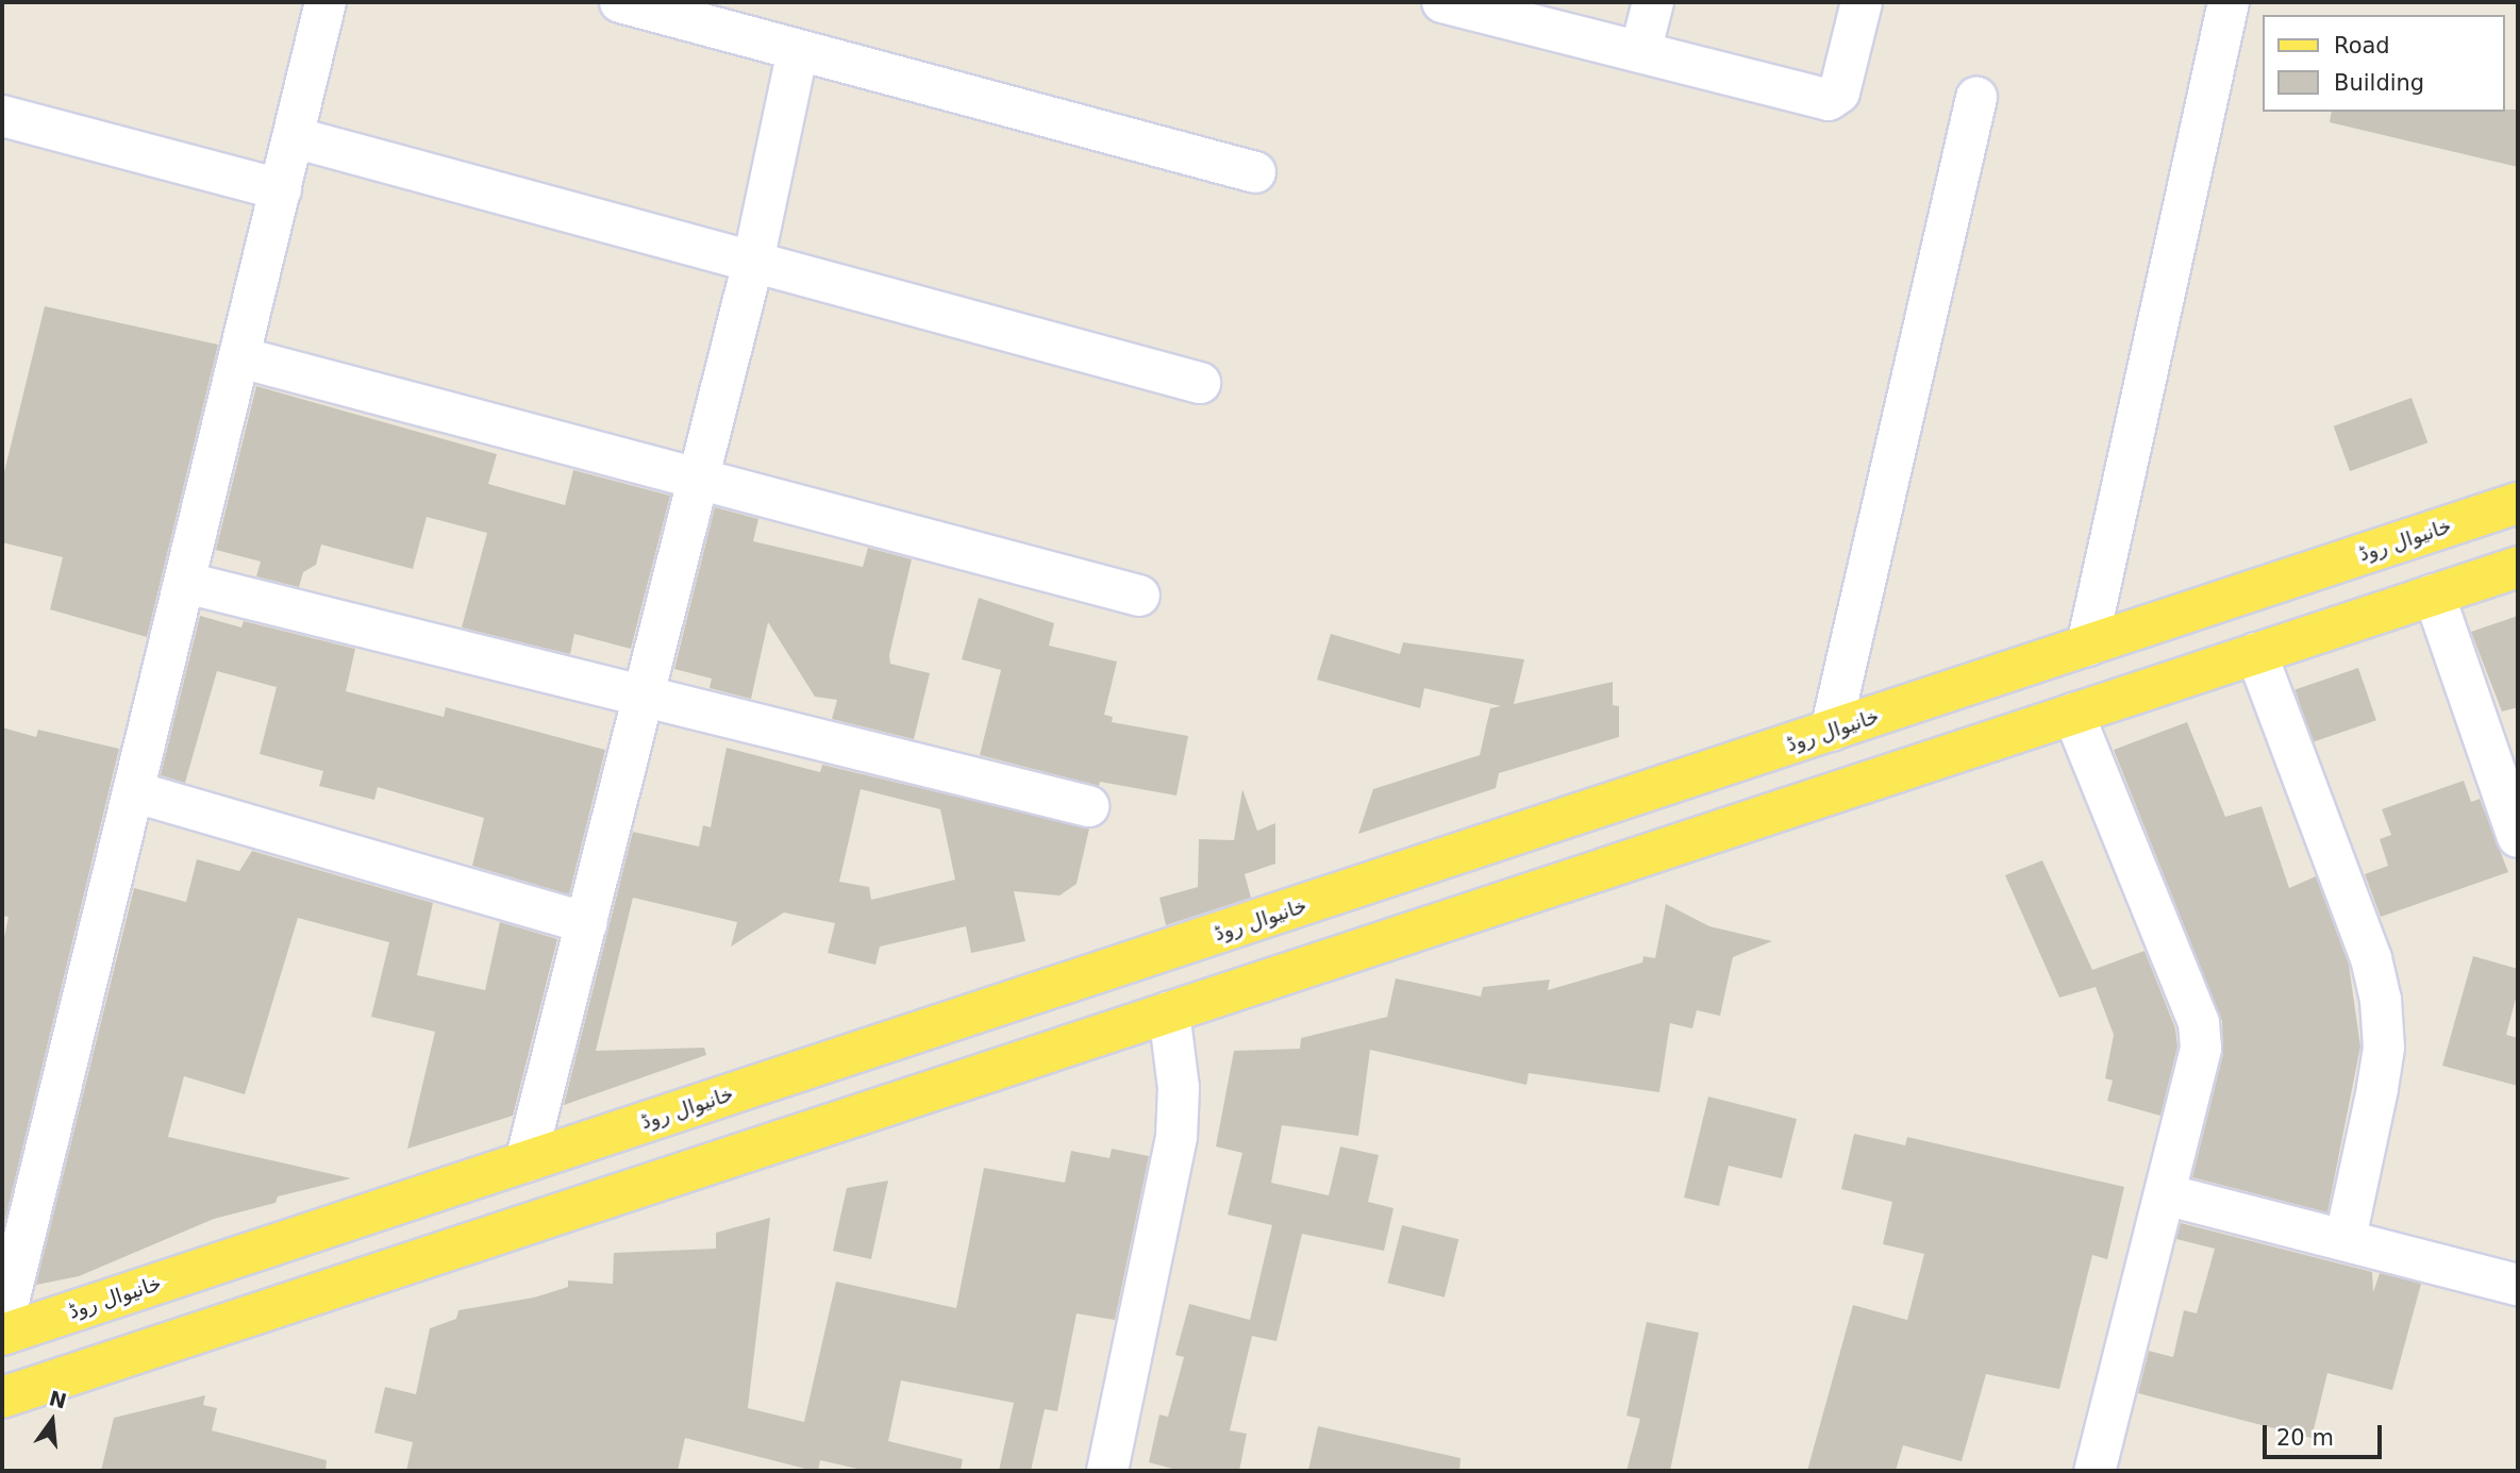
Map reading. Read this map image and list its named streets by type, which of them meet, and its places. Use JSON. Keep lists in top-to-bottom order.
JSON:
{
  "streets": {
    "main road": ["خانیوال روڈ"]
  },
  "legend": ["Road", "Building"],
  "scale_bar": "20 m",
  "north": "top"
}
